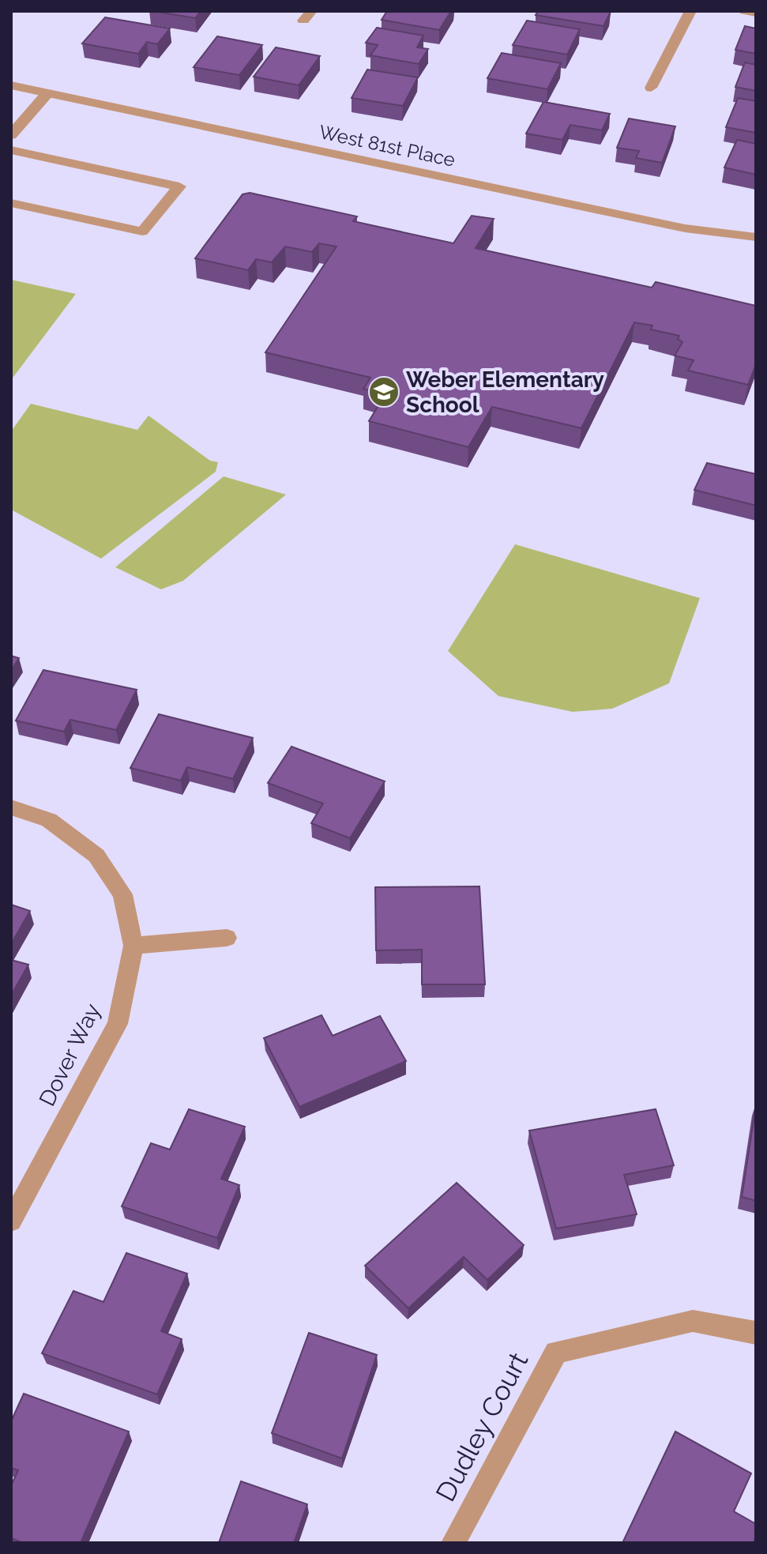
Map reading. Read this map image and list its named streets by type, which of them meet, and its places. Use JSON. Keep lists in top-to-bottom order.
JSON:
{
  "streets": {
    "street": ["West 81st Place", "Dover Way", "Dudley Court"]
  },
  "places": {
    "school or university": ["Weber Elementary School"]
  }
}
